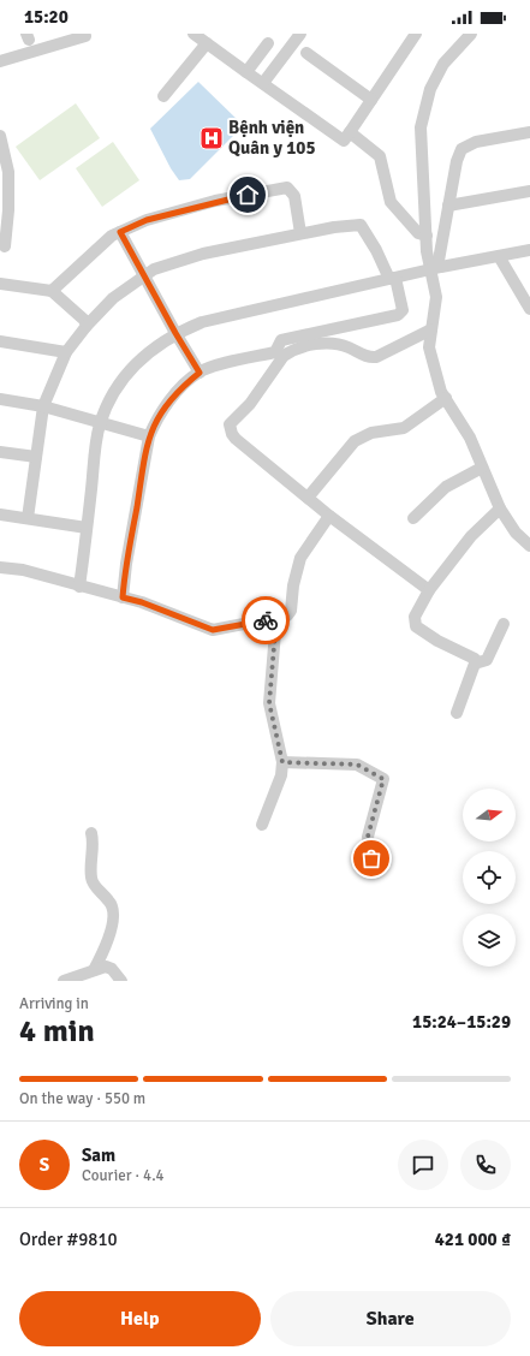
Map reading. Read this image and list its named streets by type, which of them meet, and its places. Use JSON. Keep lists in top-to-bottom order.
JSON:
{
  "places": {
    "hospital": ["Bệnh viện Quân y 105"]
  },
  "north": "right",
  "page": {
    "status": "15:20",
    "heading": ["4 min", "Arriving in", "15:24–15:29"],
    "panel": [
      "Sam",
      "Courier · 4.4",
      "Order #9810",
      "421 000 ₫"
    ],
    "bar": "On the way · 550 m",
    "round": "S",
    "buttons": ["Help", "Share"]
  }
}
